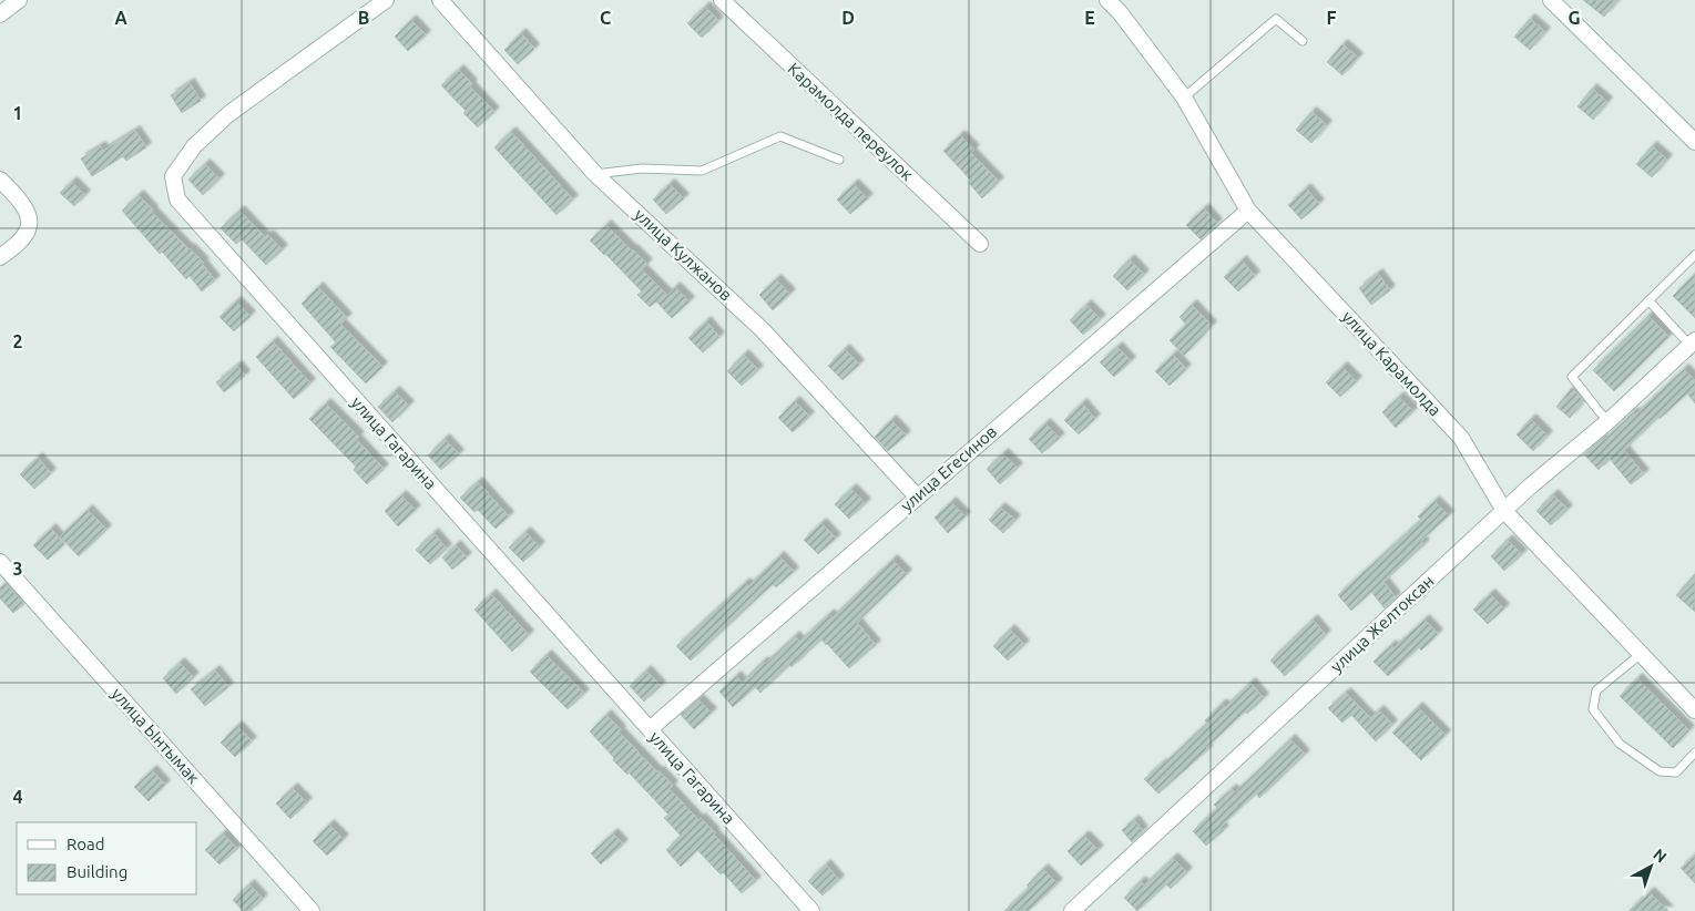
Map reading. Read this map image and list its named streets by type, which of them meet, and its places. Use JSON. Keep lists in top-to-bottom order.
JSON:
{
  "streets": {
    "street": [
      "Карамолда переулок",
      "улица Кулжанов",
      "улица Карамолда",
      "улица Гагарина",
      "улица Егесинов",
      "улица Желтоксан",
      "улица Ынтымак"
    ]
  },
  "crossings": [
    ["улица Кулжанов", "улица Егесинов"],
    ["улица Карамолда", "улица Егесинов"],
    ["улица Карамолда", "улица Желтоксан"],
    ["улица Гагарина", "улица Егесинов"]
  ],
  "legend": ["Road", "Building"],
  "north": "top right",
  "grid": {
    "columns": [
      "A",
      "B",
      "C",
      "D",
      "E",
      "F",
      "G"
    ],
    "rows": [
      "1",
      "2",
      "3",
      "4"
    ]
  }
}
